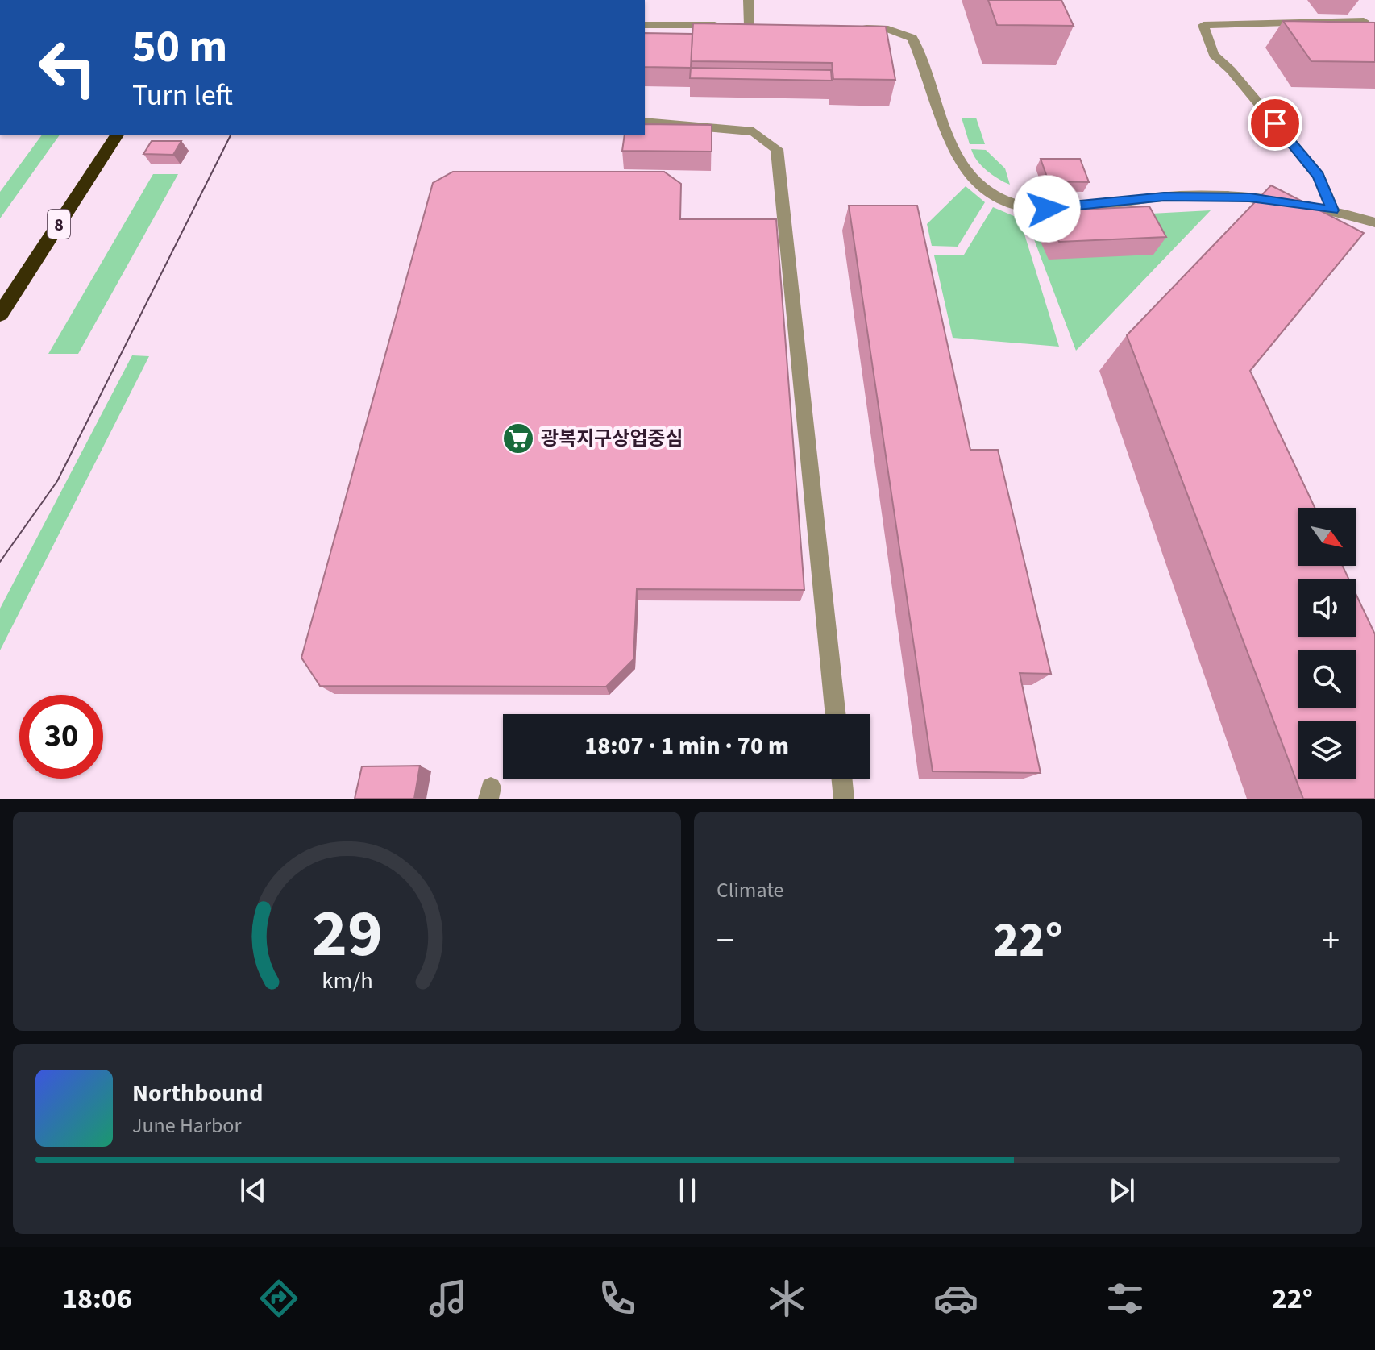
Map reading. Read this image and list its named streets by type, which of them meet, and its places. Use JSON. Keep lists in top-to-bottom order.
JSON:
{
  "streets": {
    "highway": ["8"]
  },
  "places": {
    "supermarket": ["광복지구상업중심"]
  },
  "north": "bottom right",
  "page": {
    "turn": ["50 m", "Turn left"],
    "limit": "30",
    "trip": "18:07 · 1 min · 70 m",
    "tile": "Climate",
    "heat": ["−", "22°", "+"],
    "song": ["Northbound", "June Harbor"],
    "tabs": ["18:06", "22°"],
    "gauge": ["29", "km/h"]
  }
}
